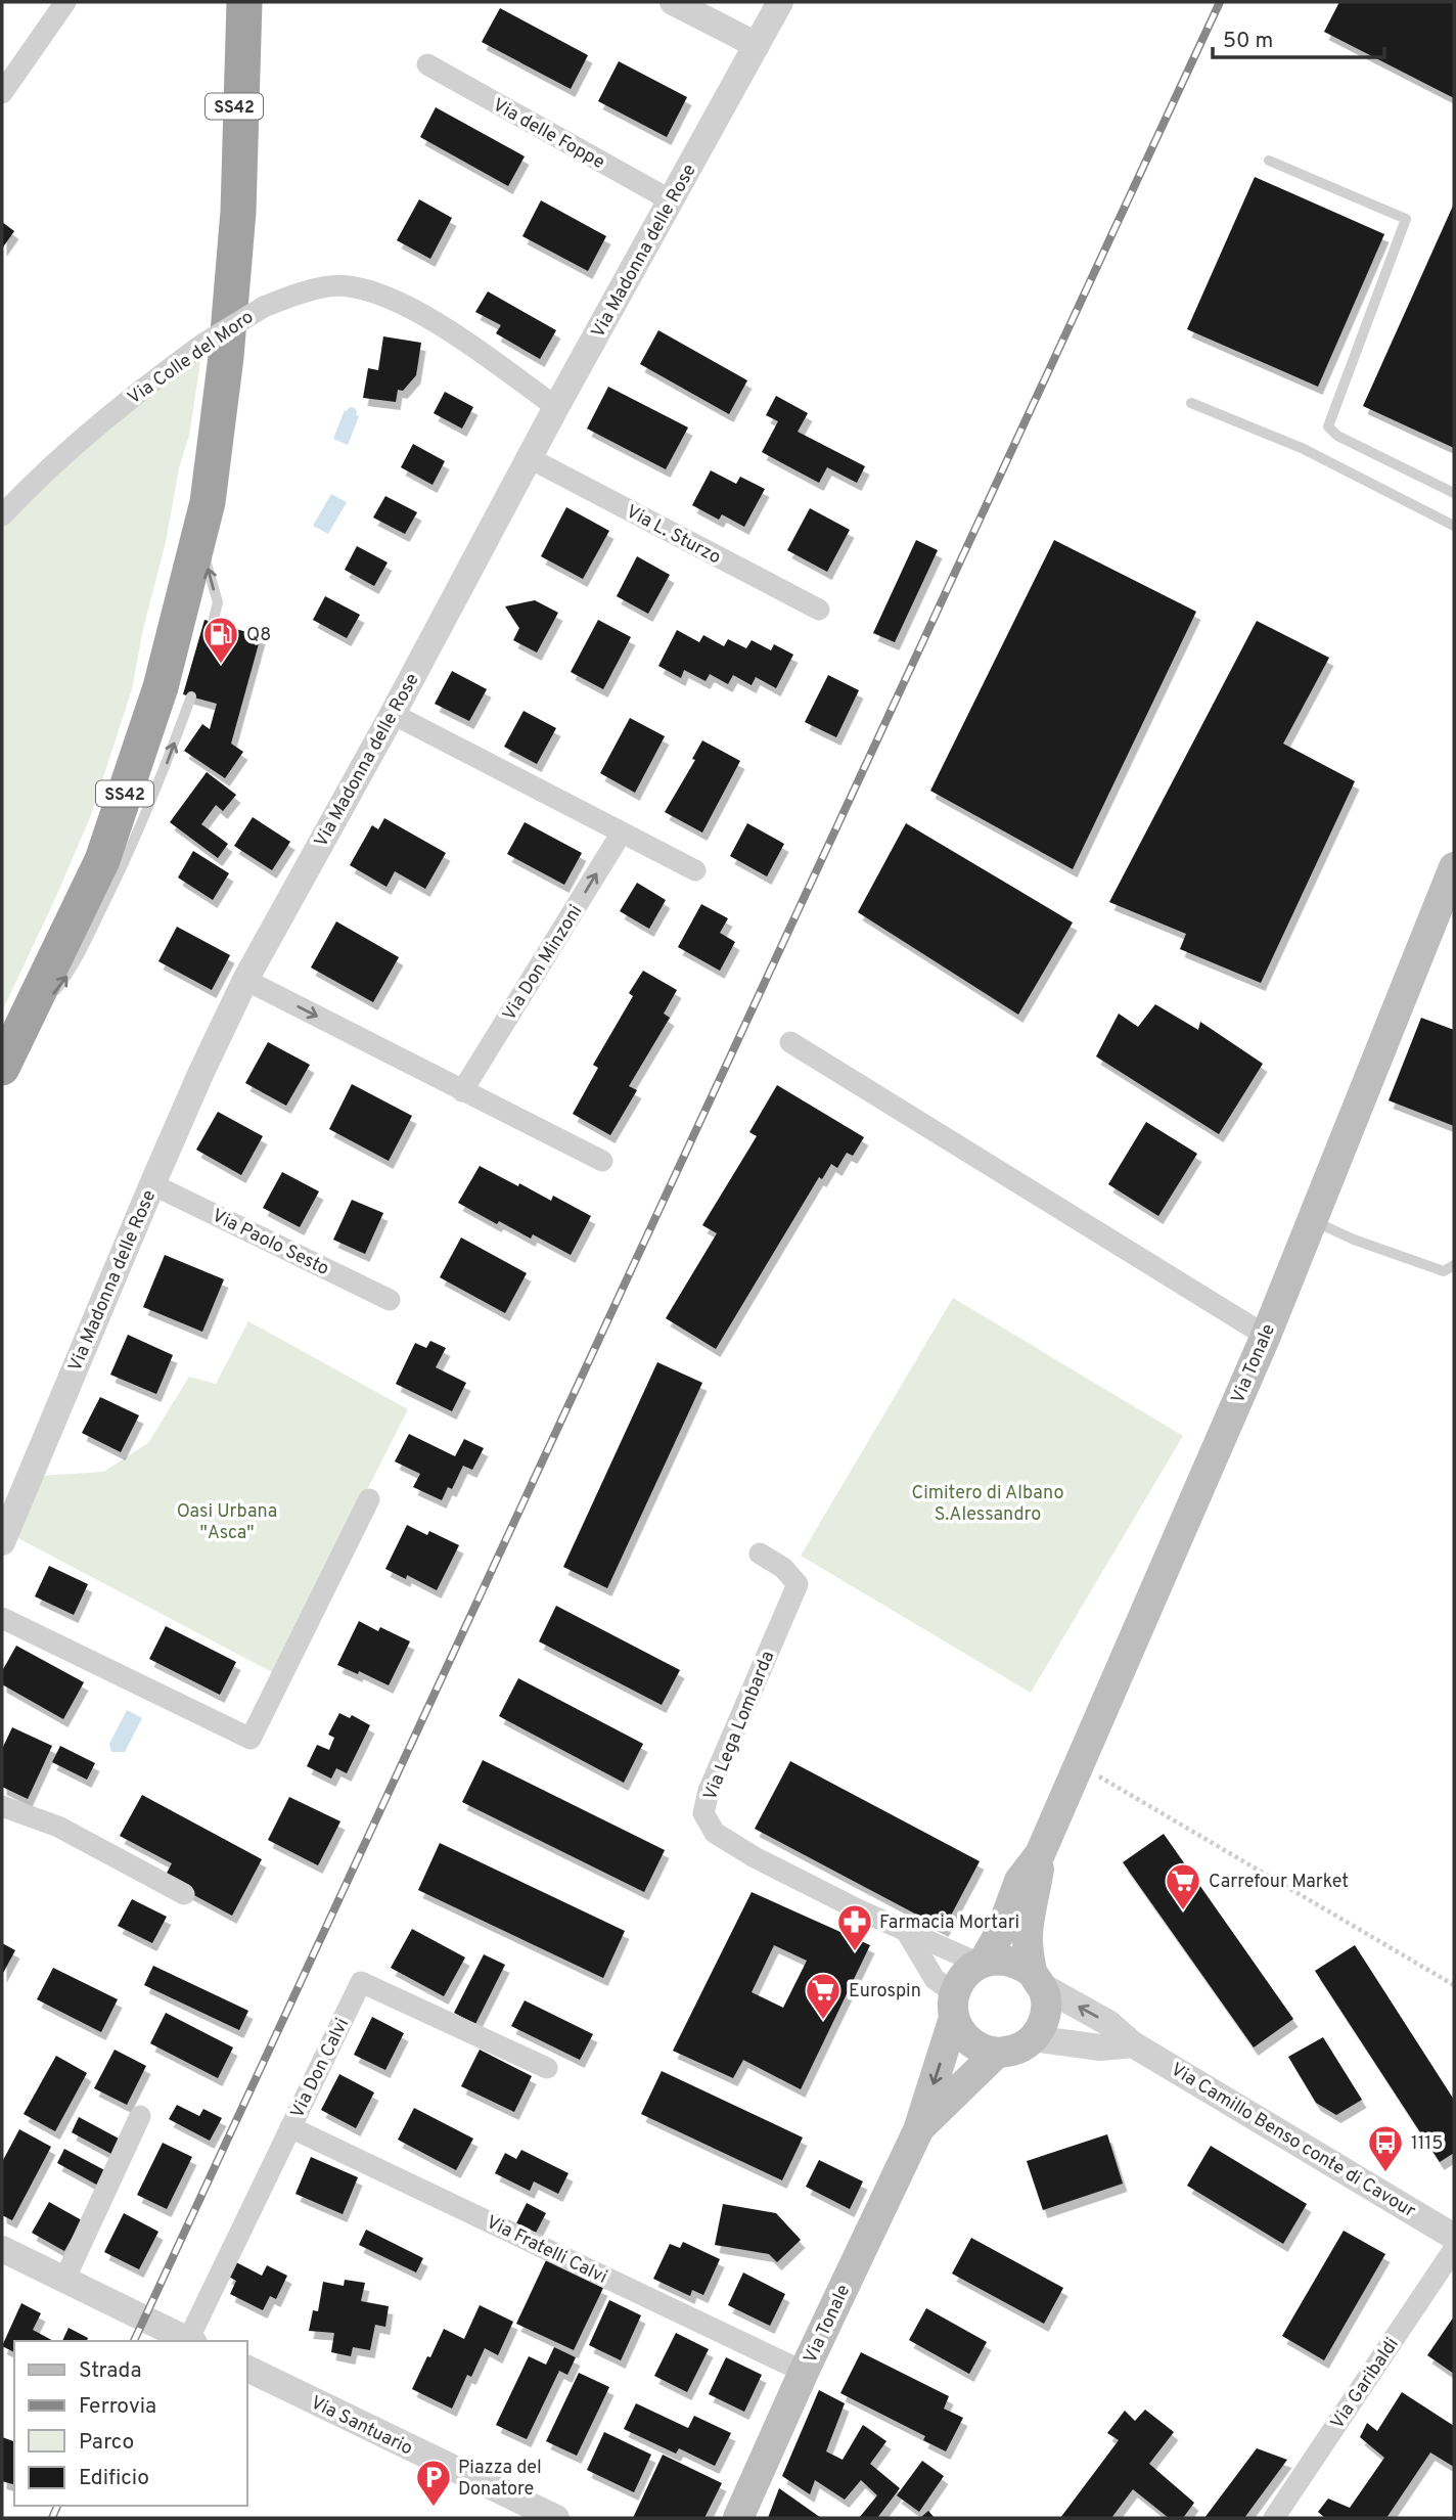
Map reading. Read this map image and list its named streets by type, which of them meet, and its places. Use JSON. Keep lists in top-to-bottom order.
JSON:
{
  "streets": {
    "highway": ["SS42"],
    "main road": ["Via Tonale"],
    "street": [
      "Via delle Foppe",
      "Via Madonna delle Rose",
      "Via Colle del Moro",
      "Via L. Sturzo",
      "Via Don Minzoni",
      "Via Paolo Sesto",
      "Via Lega Lombarda",
      "Via Don Calvi",
      "Via Camillo Benso conte di Cavour",
      "Via Fratelli Calvi",
      "Via Garibaldi",
      "Via Santuario"
    ]
  },
  "crossings": [
    ["Via delle Foppe", "Via Madonna delle Rose"],
    ["Via Madonna delle Rose", "Via Colle del Moro"],
    ["Via Madonna delle Rose", "Via L. Sturzo"],
    ["Via Madonna delle Rose", "Via Paolo Sesto"],
    ["Via Tonale", "Via Lega Lombarda"],
    ["Via Tonale", "Via Camillo Benso conte di Cavour"],
    ["Via Tonale", "Via Fratelli Calvi"],
    ["Via Lega Lombarda", "Via Camillo Benso conte di Cavour"],
    ["Via Don Calvi", "Via Fratelli Calvi"]
  ],
  "one_way": ["Via Don Minzoni"],
  "parks": ["Cimitero di Albano S.Alessandro", "Oasi Urbana \"Asca\""],
  "places": {
    "fuel station": ["Q8"],
    "supermarket": ["Carrefour Market", "Eurospin"],
    "pharmacy": ["Farmacia Mortari"],
    "bus stop": ["1115"],
    "parking": ["Piazza del Donatore"]
  },
  "legend": [
    "Strada",
    "Ferrovia",
    "Parco",
    "Edificio"
  ],
  "scale_bar": "50 m"
}
